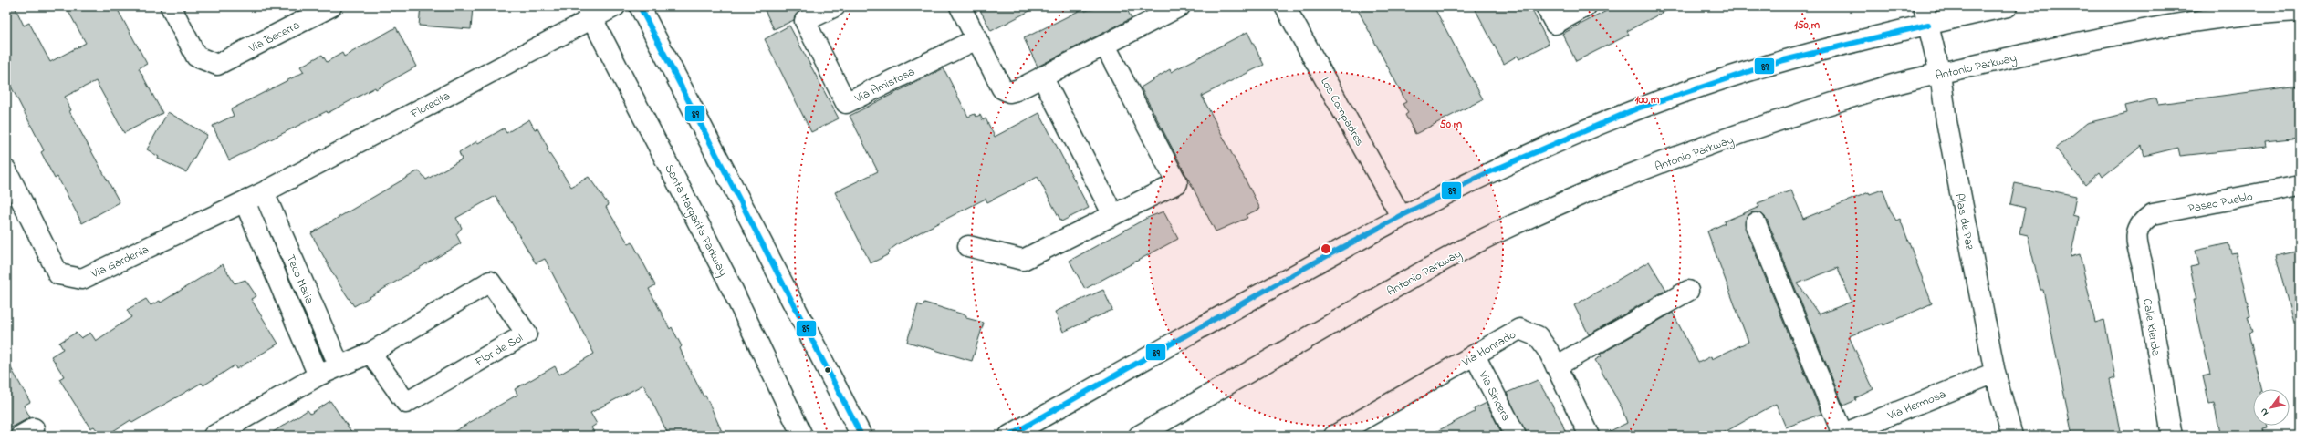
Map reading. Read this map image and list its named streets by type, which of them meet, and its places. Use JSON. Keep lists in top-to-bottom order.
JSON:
{
  "streets": {
    "street": [
      "Via Becerra",
      "Antonio Parkway",
      "Via Amistosa",
      "Florecita",
      "Los Compadres",
      "Paseo Pueblo",
      "Santa Margarita Parkway",
      "Alas de Paz",
      "Via Gardenia",
      "Teco Maria",
      "Calle Rienda",
      "Via Honrado",
      "Flor de Sol",
      "Via Sincera",
      "Via Hermosa"
    ]
  },
  "crossings": [
    ["Antonio Parkway", "Alas de Paz"],
    ["Florecita", "Santa Margarita Parkway"],
    ["Florecita", "Via Gardenia"],
    ["Florecita", "Teco Maria"],
    ["Paseo Pueblo", "Calle Rienda"],
    ["Alas de Paz", "Via Hermosa"],
    ["Via Gardenia", "Teco Maria"],
    ["Teco Maria", "Flor de Sol"],
    ["Via Honrado", "Via Sincera"]
  ],
  "lines": ["transit line 89"],
  "north": "bottom left",
  "rings": ["150 m", "100 m", "50 m"]
}
